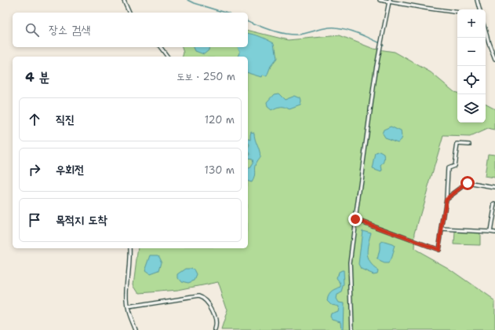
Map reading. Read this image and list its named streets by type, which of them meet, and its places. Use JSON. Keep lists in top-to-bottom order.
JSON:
{
  "page": {
    "map_buttons": ["+", "−"],
    "search": "장소 검색",
    "heading": ["4 분", "도보 · 250 m"],
    "list": [
      ["직진", "120 m"],
      ["우회전", "130 m"],
      "목적지 도착"
    ]
  }
}
